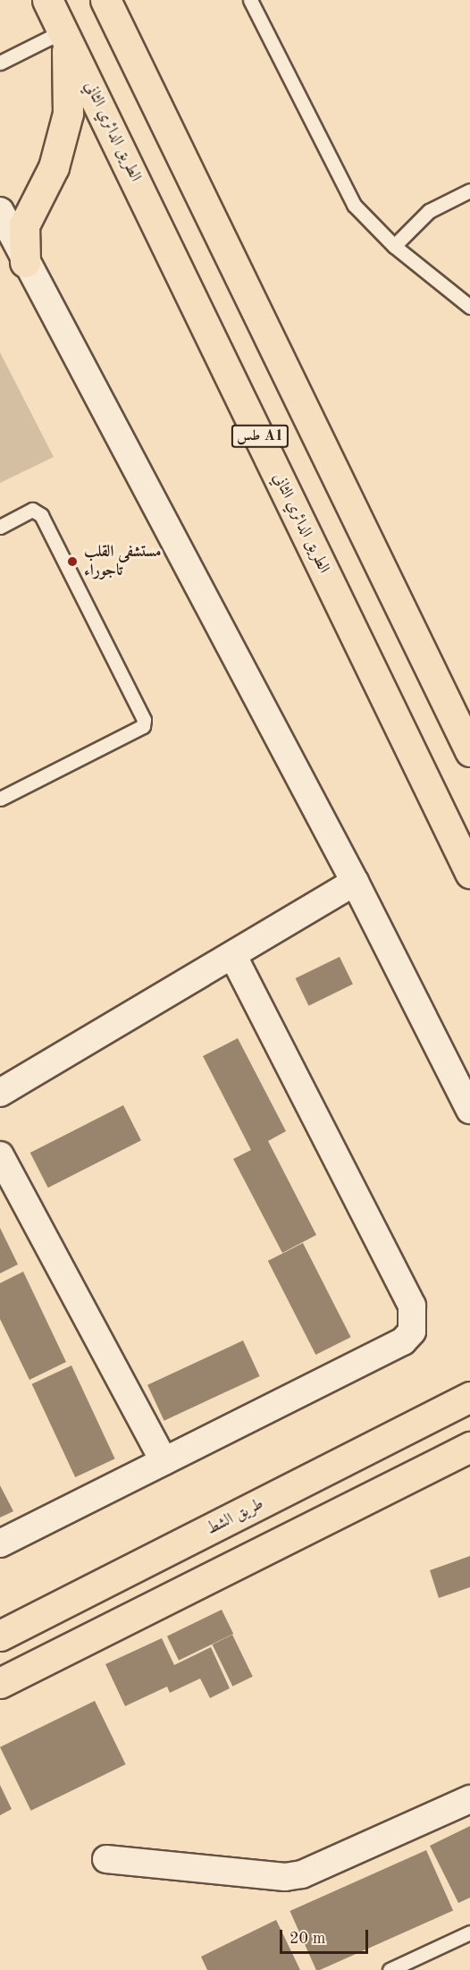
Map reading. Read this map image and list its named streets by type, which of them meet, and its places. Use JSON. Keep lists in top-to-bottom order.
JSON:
{
  "streets": {
    "highway": ["الطريق الدائري الثاني", "طس A1", "طريق الشط"]
  },
  "places": ["مستشفى القلب تاجوراء"],
  "scale_bar": "20 m"
}
